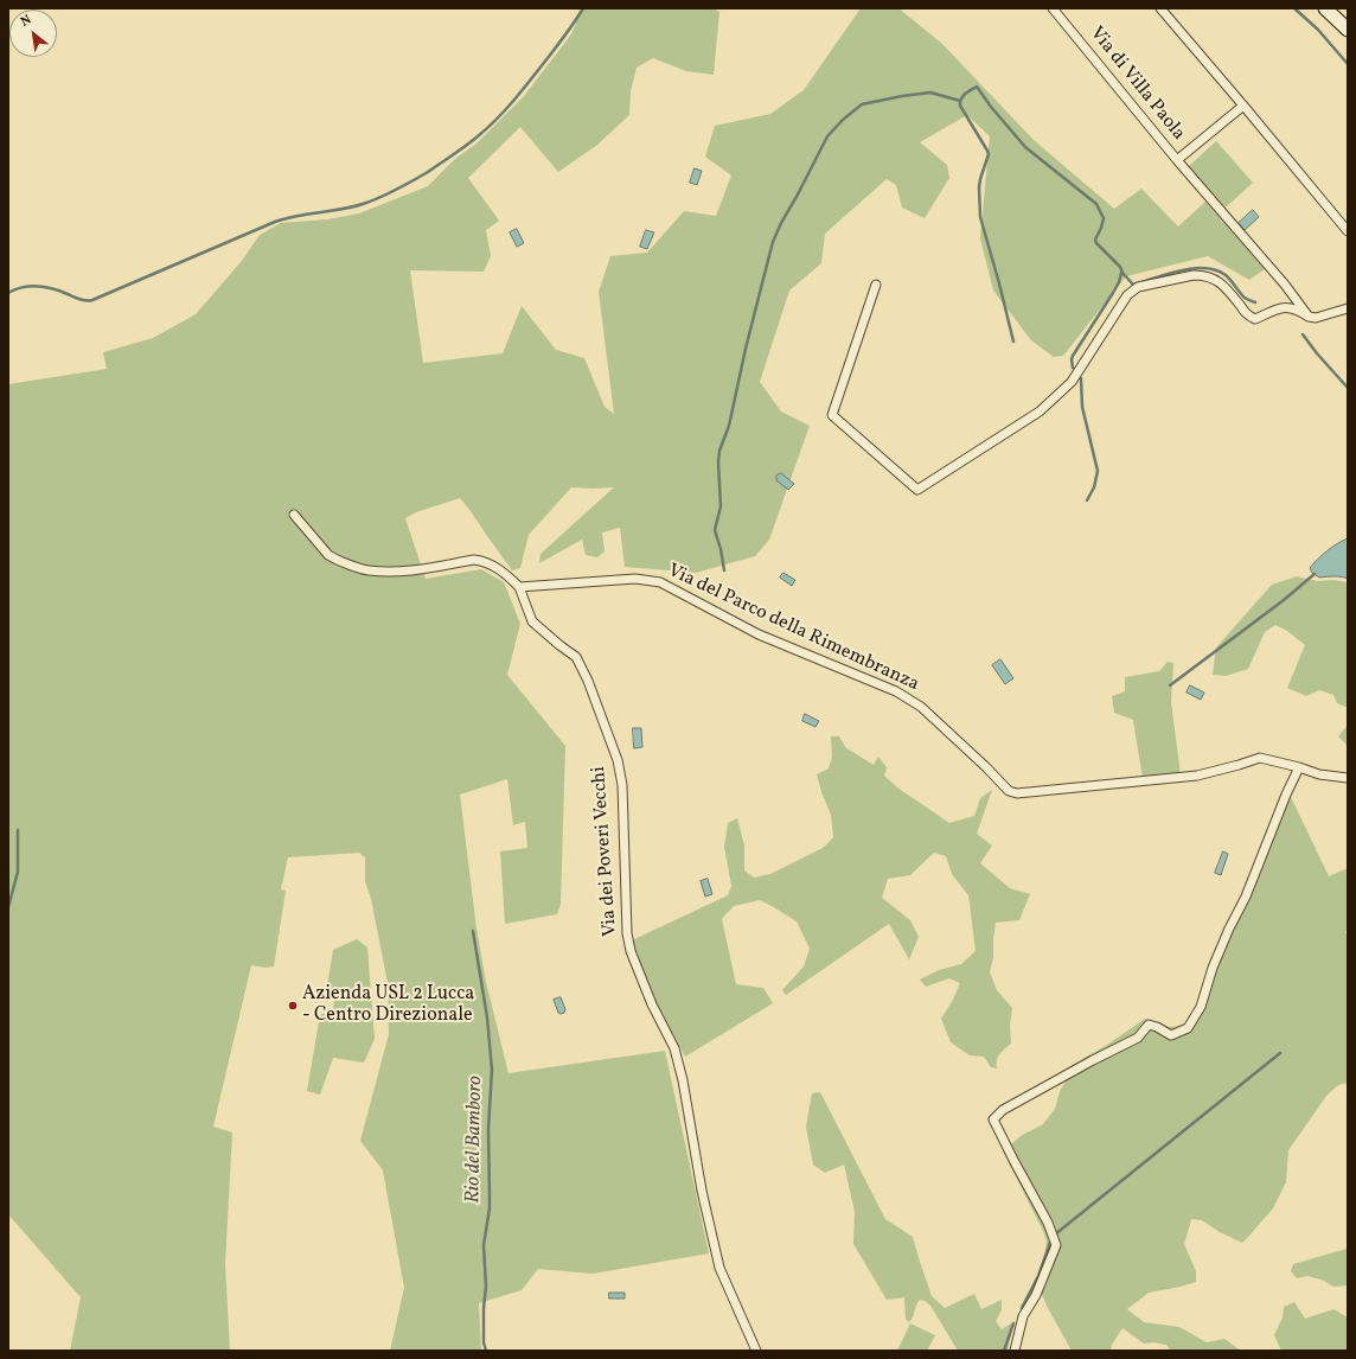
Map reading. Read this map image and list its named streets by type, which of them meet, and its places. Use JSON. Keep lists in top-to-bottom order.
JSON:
{
  "streets": {
    "street": ["Via di Villa Paola", "Via del Parco della Rimembranza", "Via dei Poveri Vecchi"]
  },
  "crossings": [
    ["Via del Parco della Rimembranza", "Via dei Poveri Vecchi"]
  ],
  "water": ["Rio del Bamboro"],
  "places": ["Azienda USL 2 Lucca - Centro Direzionale"],
  "north": "top left"
}
